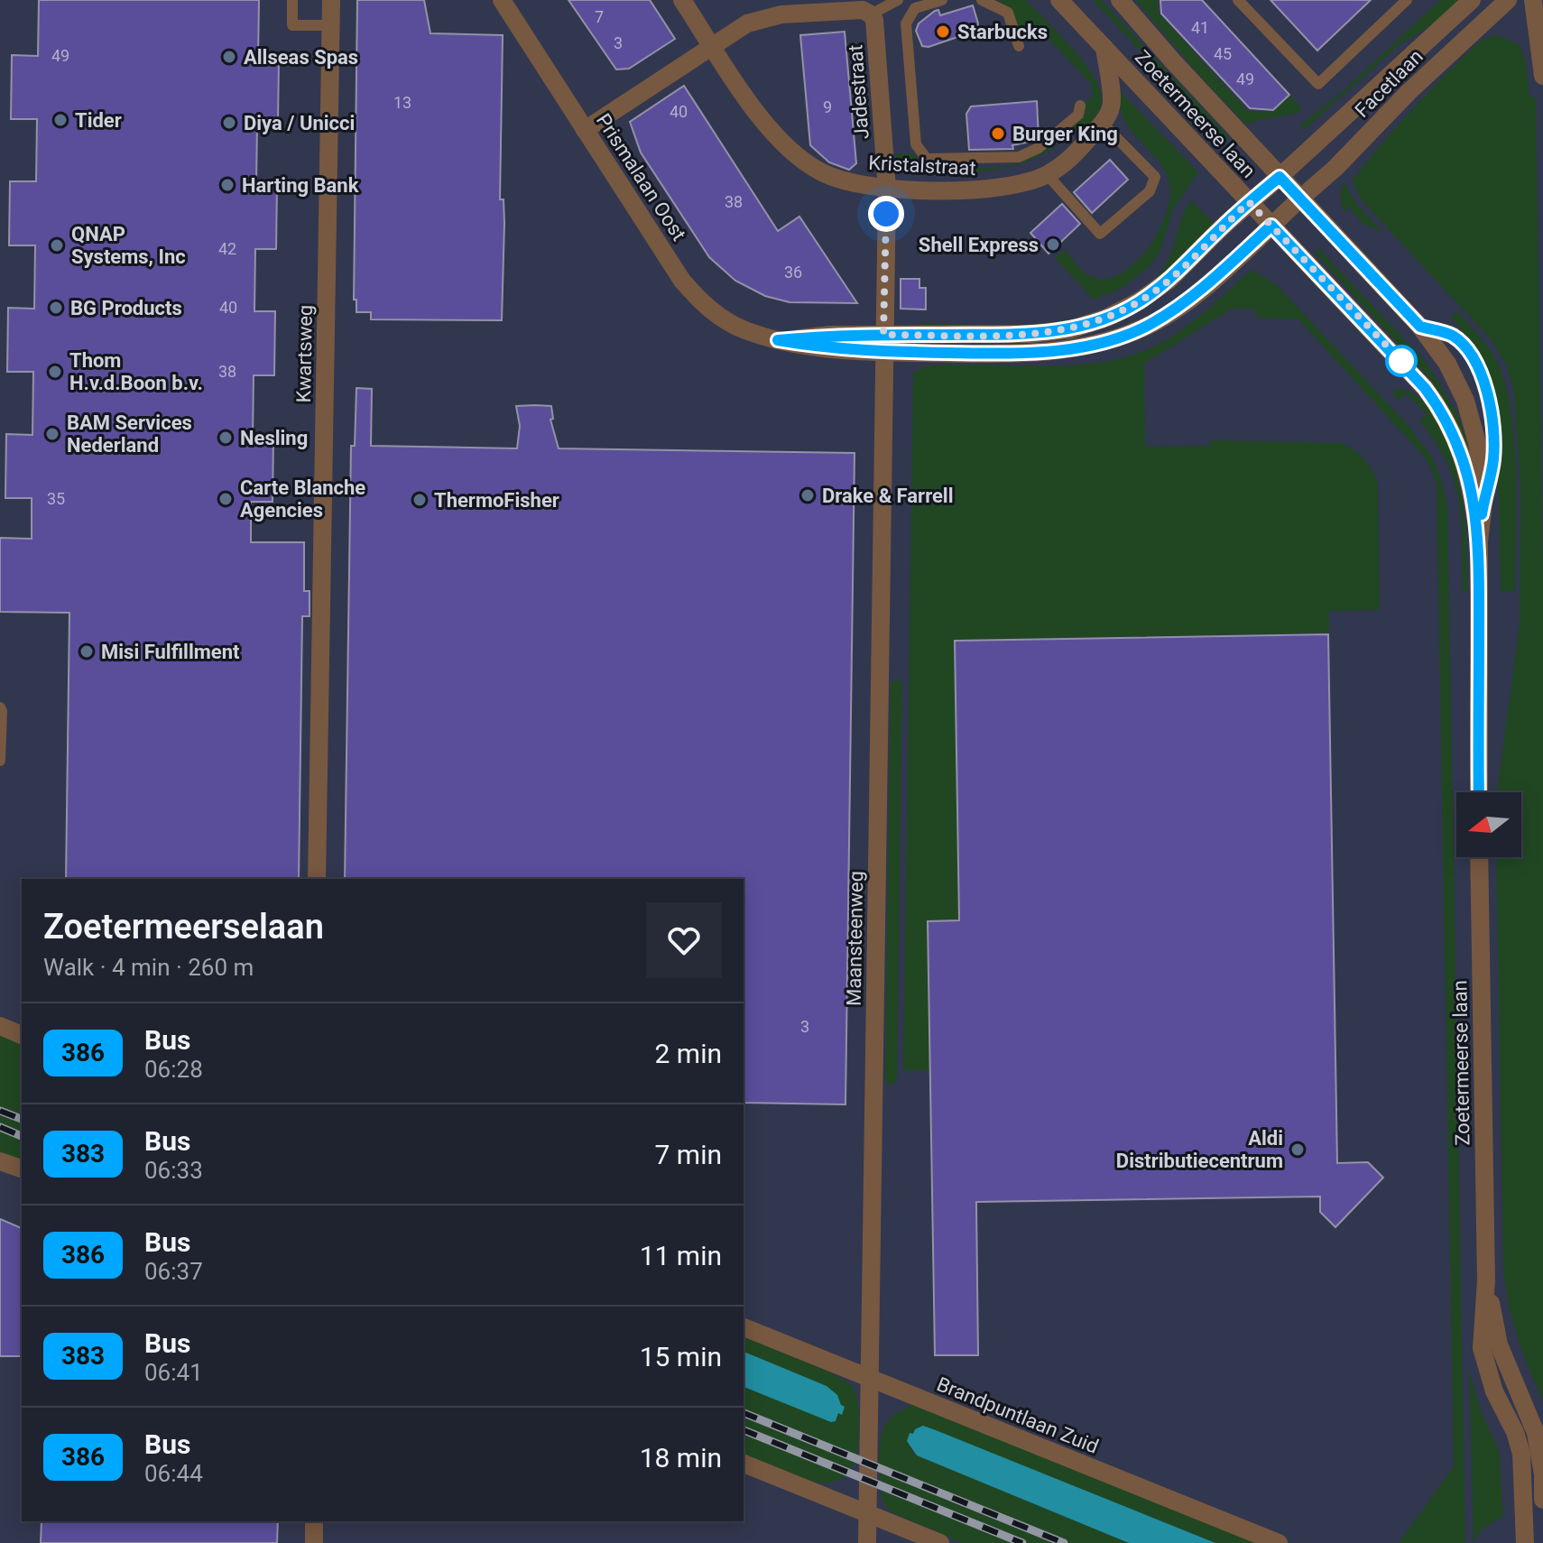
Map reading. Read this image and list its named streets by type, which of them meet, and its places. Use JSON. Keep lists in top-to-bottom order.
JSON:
{
  "streets": {
    "street": [
      "Facetlaan",
      "Jadestraat",
      "Zoetermeerse laan",
      "Kristalstraat",
      "Prismalaan Oost",
      "Kwartsweg",
      "Maansteenweg",
      "Brandpuntlaan Zuid"
    ]
  },
  "crossings": [
    ["Facetlaan", "Zoetermeerse laan"],
    ["Facetlaan", "Prismalaan Oost"],
    ["Jadestraat", "Kristalstraat"],
    ["Jadestraat", "Prismalaan Oost"],
    ["Jadestraat", "Maansteenweg"],
    ["Zoetermeerse laan", "Prismalaan Oost"],
    ["Prismalaan Oost", "Maansteenweg"],
    ["Maansteenweg", "Brandpuntlaan Zuid"]
  ],
  "places": [
    "Starbucks",
    "Allseas Spas",
    "Tider",
    "Diya / Unicci",
    "Burger King",
    "Harting Bank",
    "Shell Express",
    "QNAP Systems, Inc",
    "BG Products",
    "Thom H.v.d.Boon b.v.",
    "BAM Services Nederland",
    "Nesling",
    "Drake & Farrell",
    "Carte Blanche Agencies",
    "ThermoFisher",
    "Misi Fulfillment",
    "Aldi Distributiecentrum"
  ],
  "lines": ["bus line 386"],
  "house_numbers": [
    "7",
    "41",
    "3",
    "45",
    "49",
    "49",
    "13",
    "9",
    "40",
    "38",
    "42",
    "36",
    "40",
    "38",
    "35",
    "3"
  ],
  "north": "left",
  "page": {
    "heading": ["Zoetermeerselaan", "Walk · 4 min · 260 m"],
    "list": [
      {
        "mark": "386",
        "name": "Bus",
        "note": "06:28",
        "value": "2 min"
      },
      {
        "mark": "383",
        "name": "Bus",
        "note": "06:33",
        "value": "7 min"
      },
      {
        "mark": "386",
        "name": "Bus",
        "note": "06:37",
        "value": "11 min"
      },
      {
        "mark": "383",
        "name": "Bus",
        "note": "06:41",
        "value": "15 min"
      },
      {
        "mark": "386",
        "name": "Bus",
        "note": "06:44",
        "value": "18 min"
      }
    ]
  }
}
